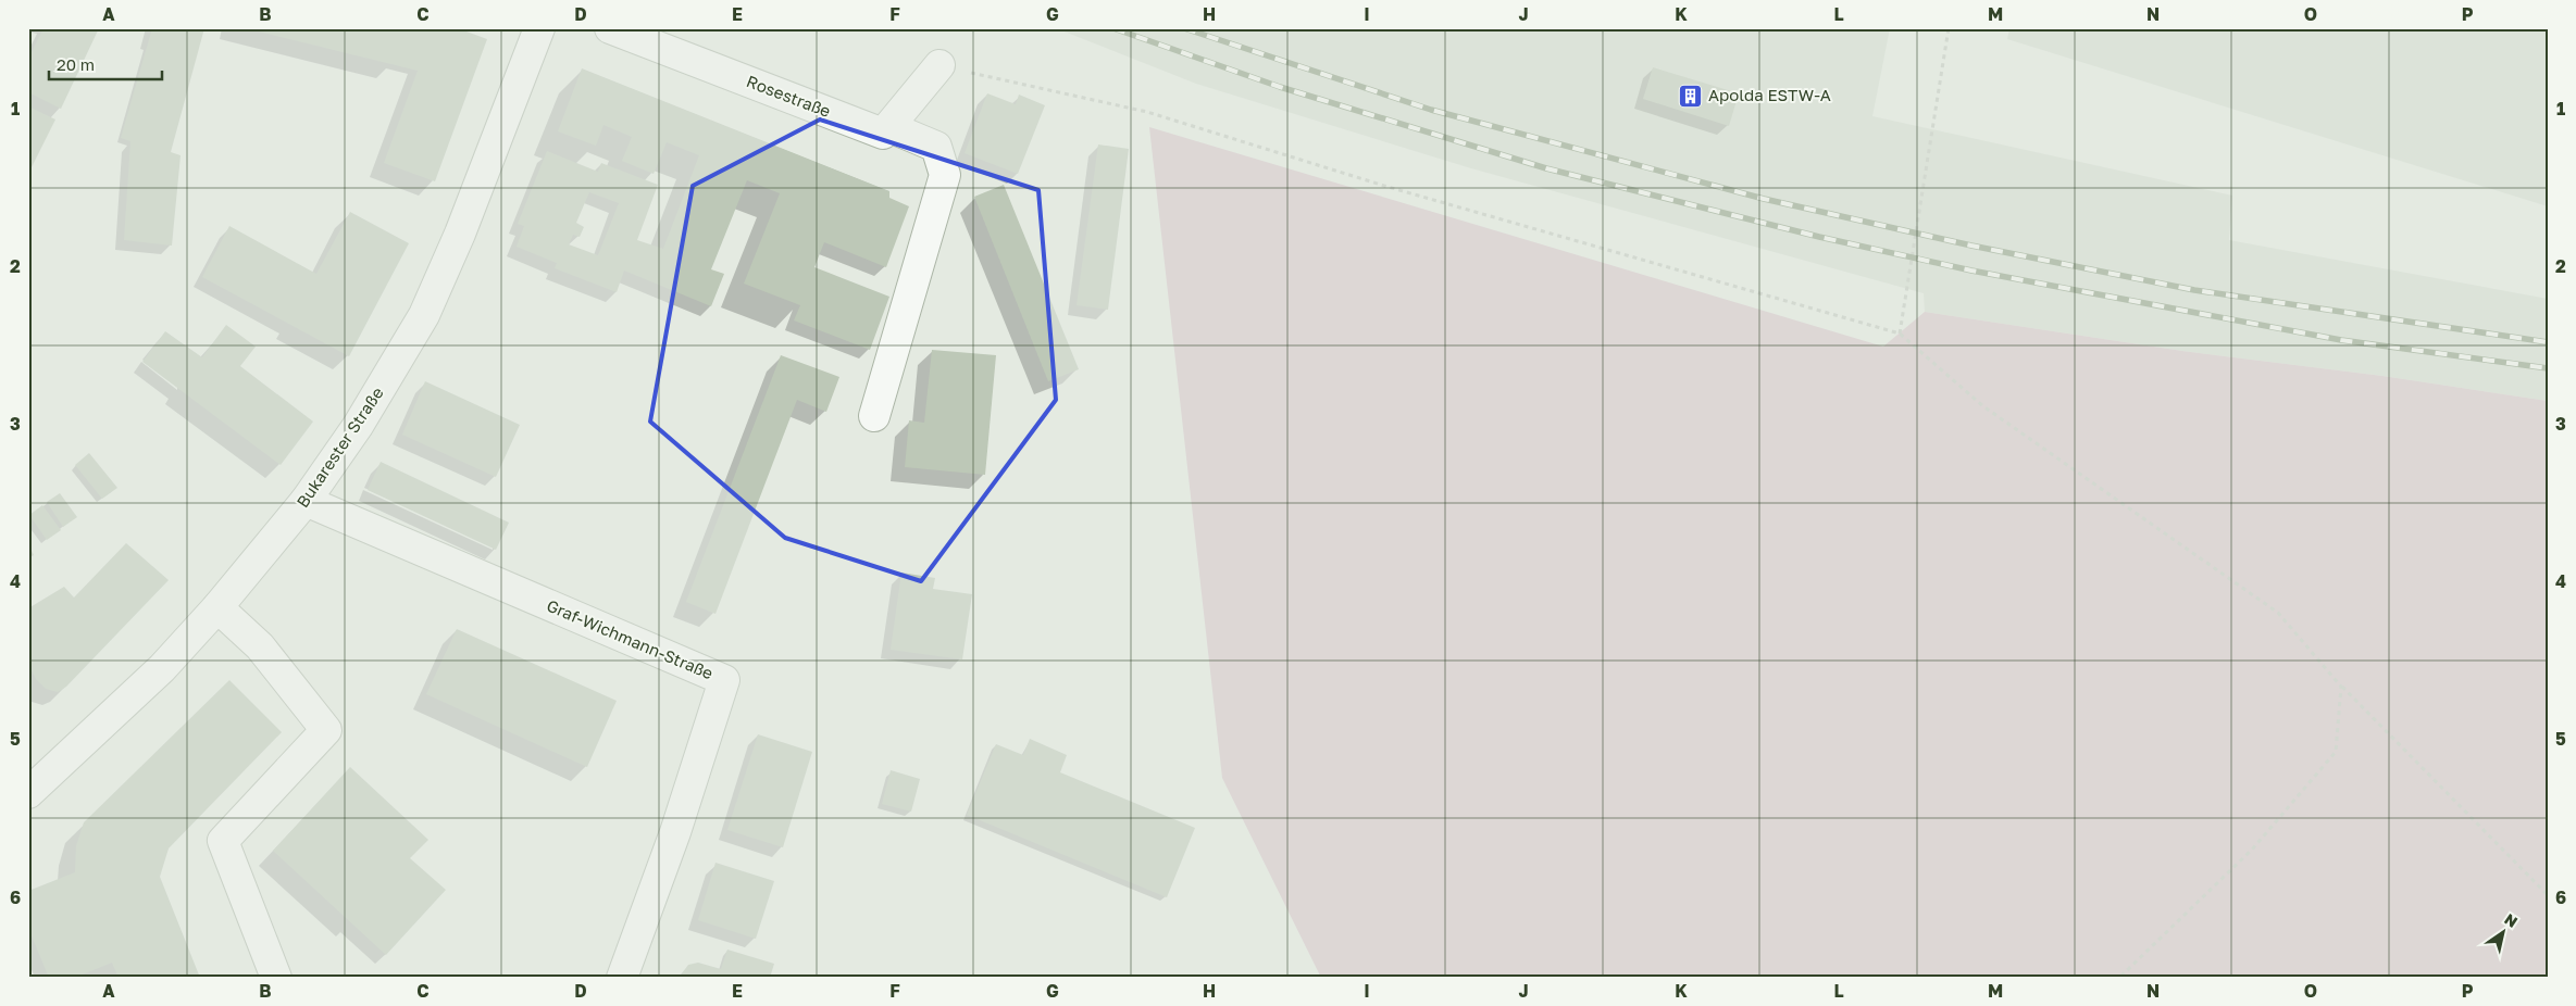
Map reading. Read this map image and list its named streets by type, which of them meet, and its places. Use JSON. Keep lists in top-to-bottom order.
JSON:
{
  "streets": {
    "street": ["Rosestraße", "Bukarester Straße", "Graf-Wichmann-Straße"]
  },
  "crossings": [
    ["Bukarester Straße", "Graf-Wichmann-Straße"]
  ],
  "places": {
    "building": ["Apolda ESTW-A"]
  },
  "scale_bar": "20 m",
  "north": "top right",
  "grid": {
    "columns": [
      "A",
      "B",
      "C",
      "D",
      "E",
      "F",
      "G",
      "H",
      "I",
      "J",
      "K",
      "L",
      "M",
      "N",
      "O",
      "P"
    ],
    "rows": [
      "1",
      "2",
      "3",
      "4",
      "5",
      "6"
    ]
  }
}
